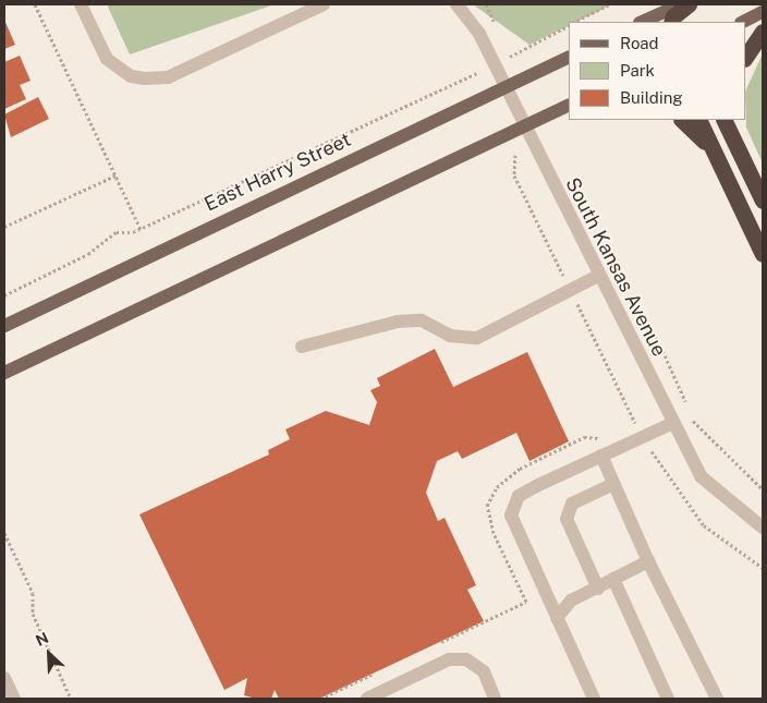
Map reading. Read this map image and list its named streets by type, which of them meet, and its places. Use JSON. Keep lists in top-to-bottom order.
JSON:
{
  "streets": {
    "main road": ["East Harry Street"],
    "street": ["South Kansas Avenue"]
  },
  "legend": ["Road", "Park", "Building"],
  "north": "top left"
}
